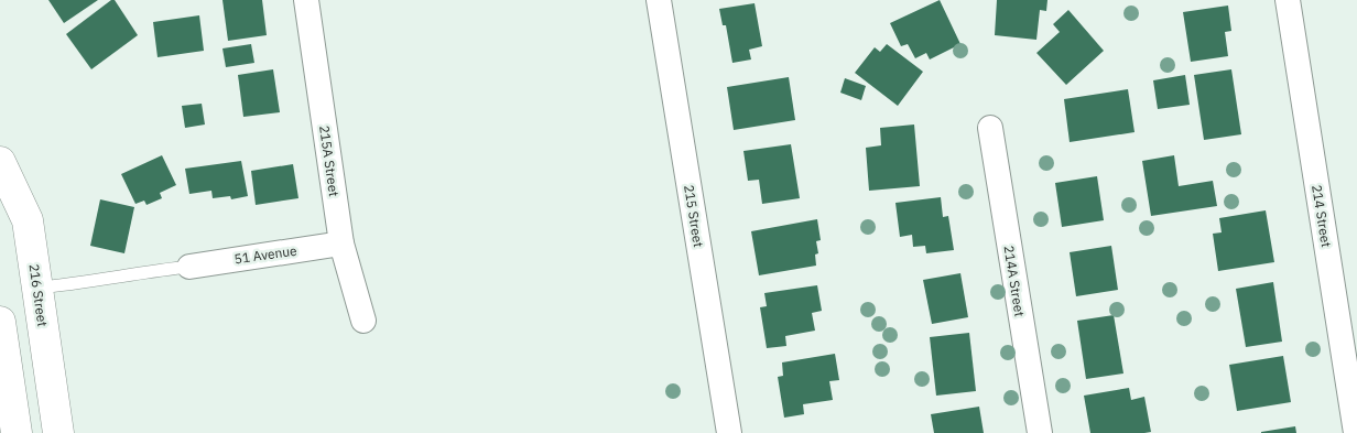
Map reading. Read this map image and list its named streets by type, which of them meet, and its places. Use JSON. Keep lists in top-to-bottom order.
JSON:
{
  "streets": {
    "main road": ["216 Street"],
    "street": [
      "215A Street",
      "215 Street",
      "214 Street",
      "51 Avenue",
      "214A Street"
    ]
  },
  "crossings": [
    ["215A Street", "51 Avenue"]
  ]
}
